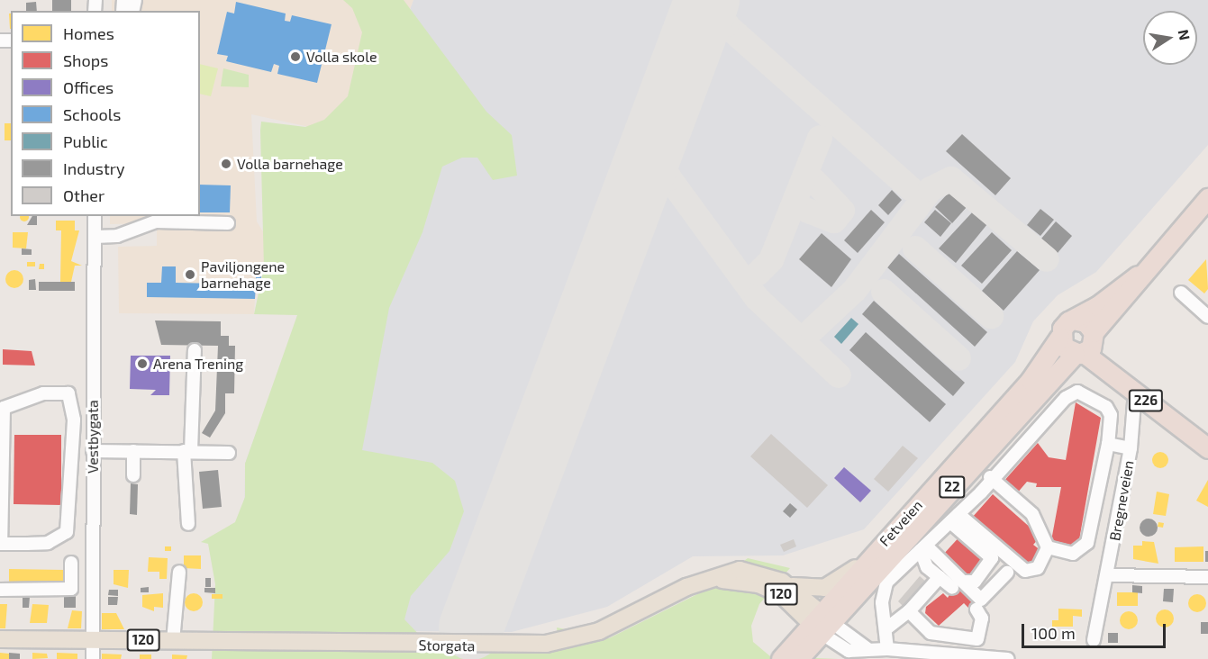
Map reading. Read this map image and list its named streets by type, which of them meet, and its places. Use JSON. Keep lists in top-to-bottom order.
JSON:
{
  "streets": {
    "highway": ["226", "22", "Fetveien"],
    "main road": ["120", "Storgata"],
    "street": ["Vestbygata", "Bregneveien"]
  },
  "crossings": [
    ["226", "22"],
    ["226", "Bregneveien"],
    ["226", "Fetveien"],
    ["Vestbygata", "Storgata"],
    ["22", "Fetveien"],
    ["Fetveien", "120"],
    ["Fetveien", "Storgata"],
    ["120", "Storgata"]
  ],
  "places": [
    "Volla skole",
    "Volla barnehage",
    "Paviljongene barnehage",
    "Arena Trening"
  ],
  "legend": [
    "Homes",
    "Shops",
    "Offices",
    "Schools",
    "Public",
    "Industry",
    "Other"
  ],
  "scale_bar": "100 m",
  "north": "right"
}
